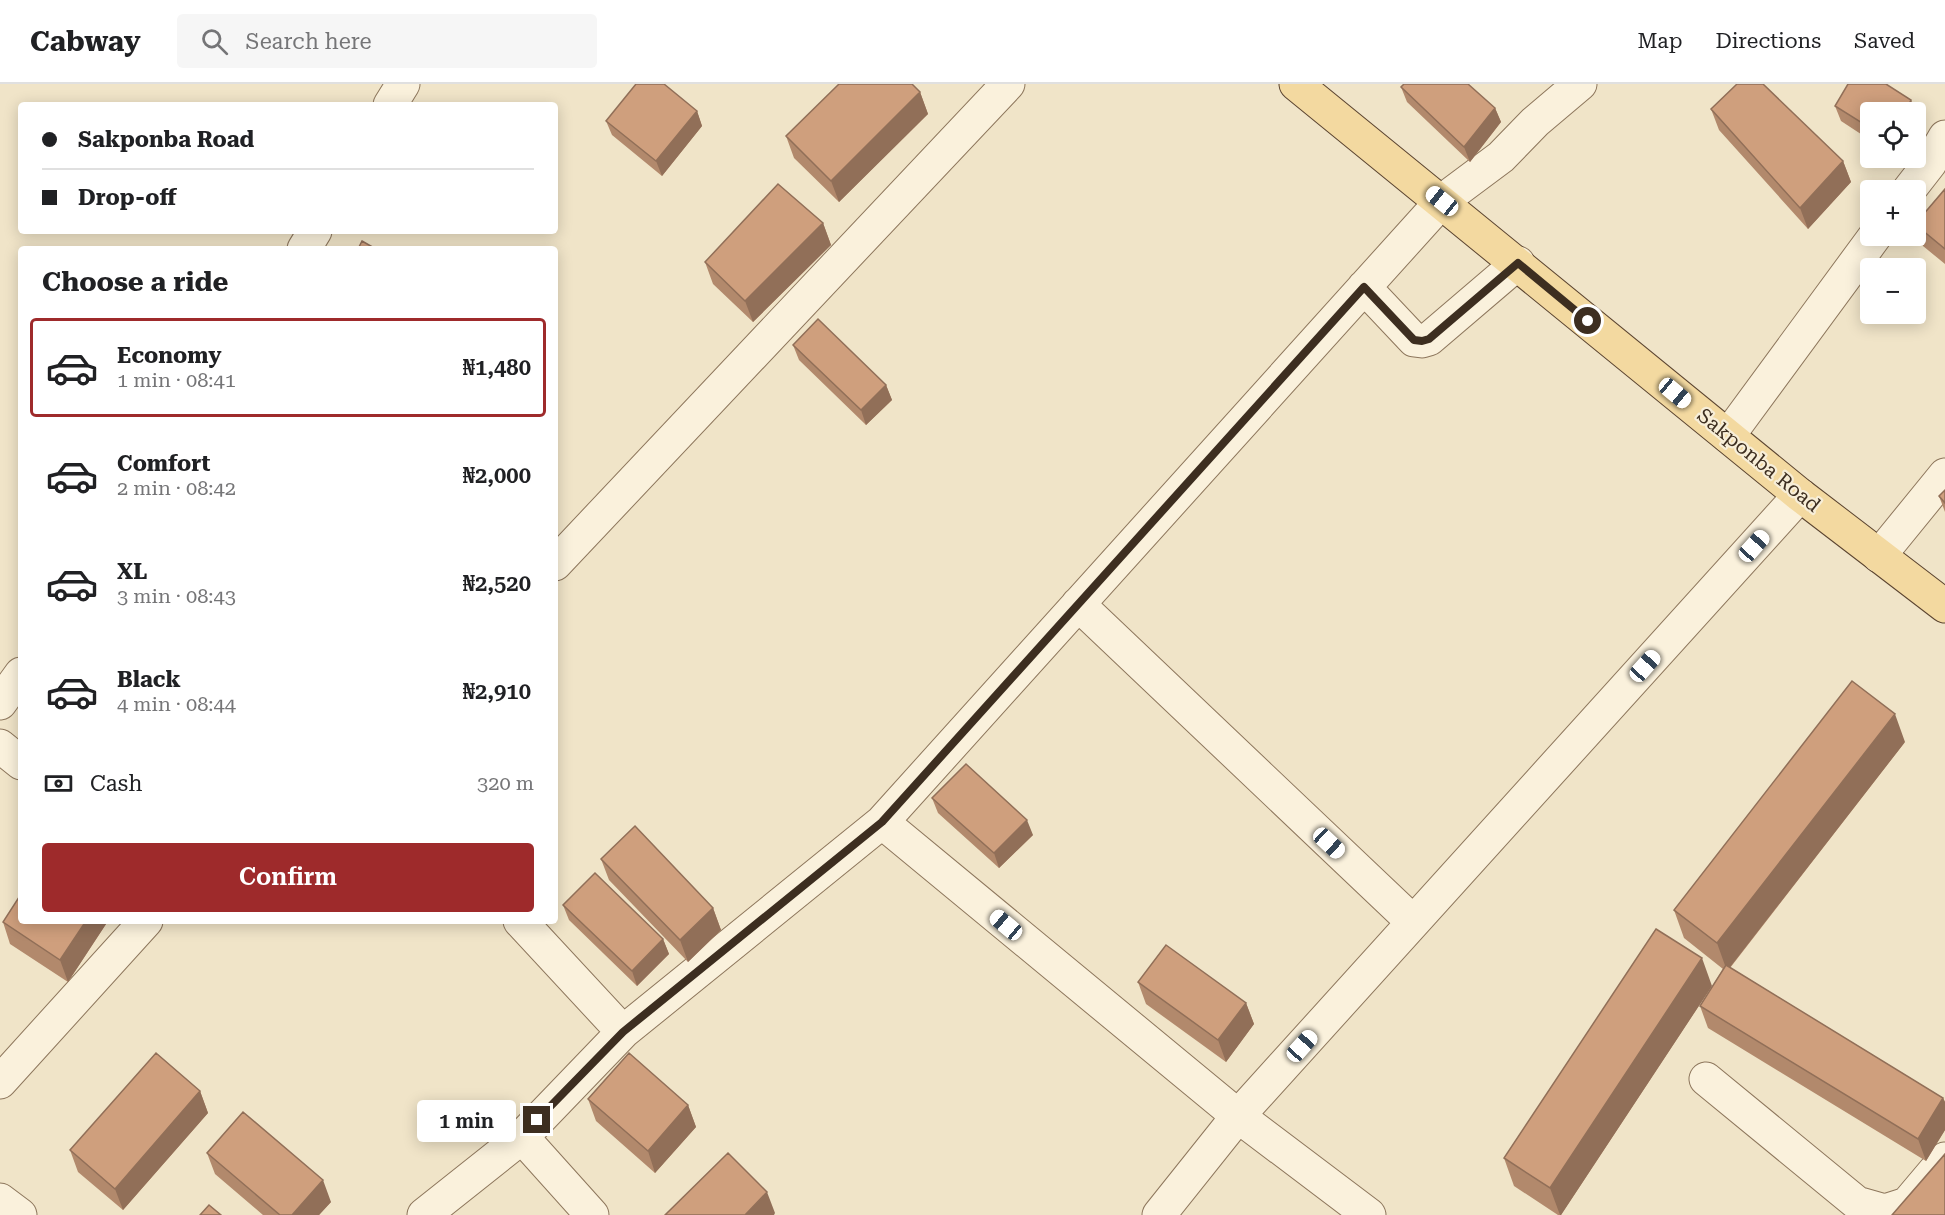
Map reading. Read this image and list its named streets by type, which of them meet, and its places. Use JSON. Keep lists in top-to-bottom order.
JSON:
{
  "streets": {
    "main road": ["Sakponba Road"]
  },
  "page": {
    "header": "Cabway",
    "search": "Search here",
    "nav": ["Map", "Directions", "Saved"],
    "map_buttons": ["+", "−"],
    "banner": ["Sakponba Road", "Drop-off"],
    "heading": "Choose a ride",
    "list": [
      {
        "name": "Economy",
        "note": "1 min · 08:41",
        "value": "₦1,480"
      },
      {
        "name": "Comfort",
        "note": "2 min · 08:42",
        "value": "₦2,000"
      },
      {
        "name": "XL",
        "note": "3 min · 08:43",
        "value": "₦2,520"
      },
      {
        "name": "Black",
        "note": "4 min · 08:44",
        "value": "₦2,910"
      }
    ],
    "pay": ["Cash", "320 m"],
    "buttons": "Confirm",
    "bubble": "1 min"
  }
}
